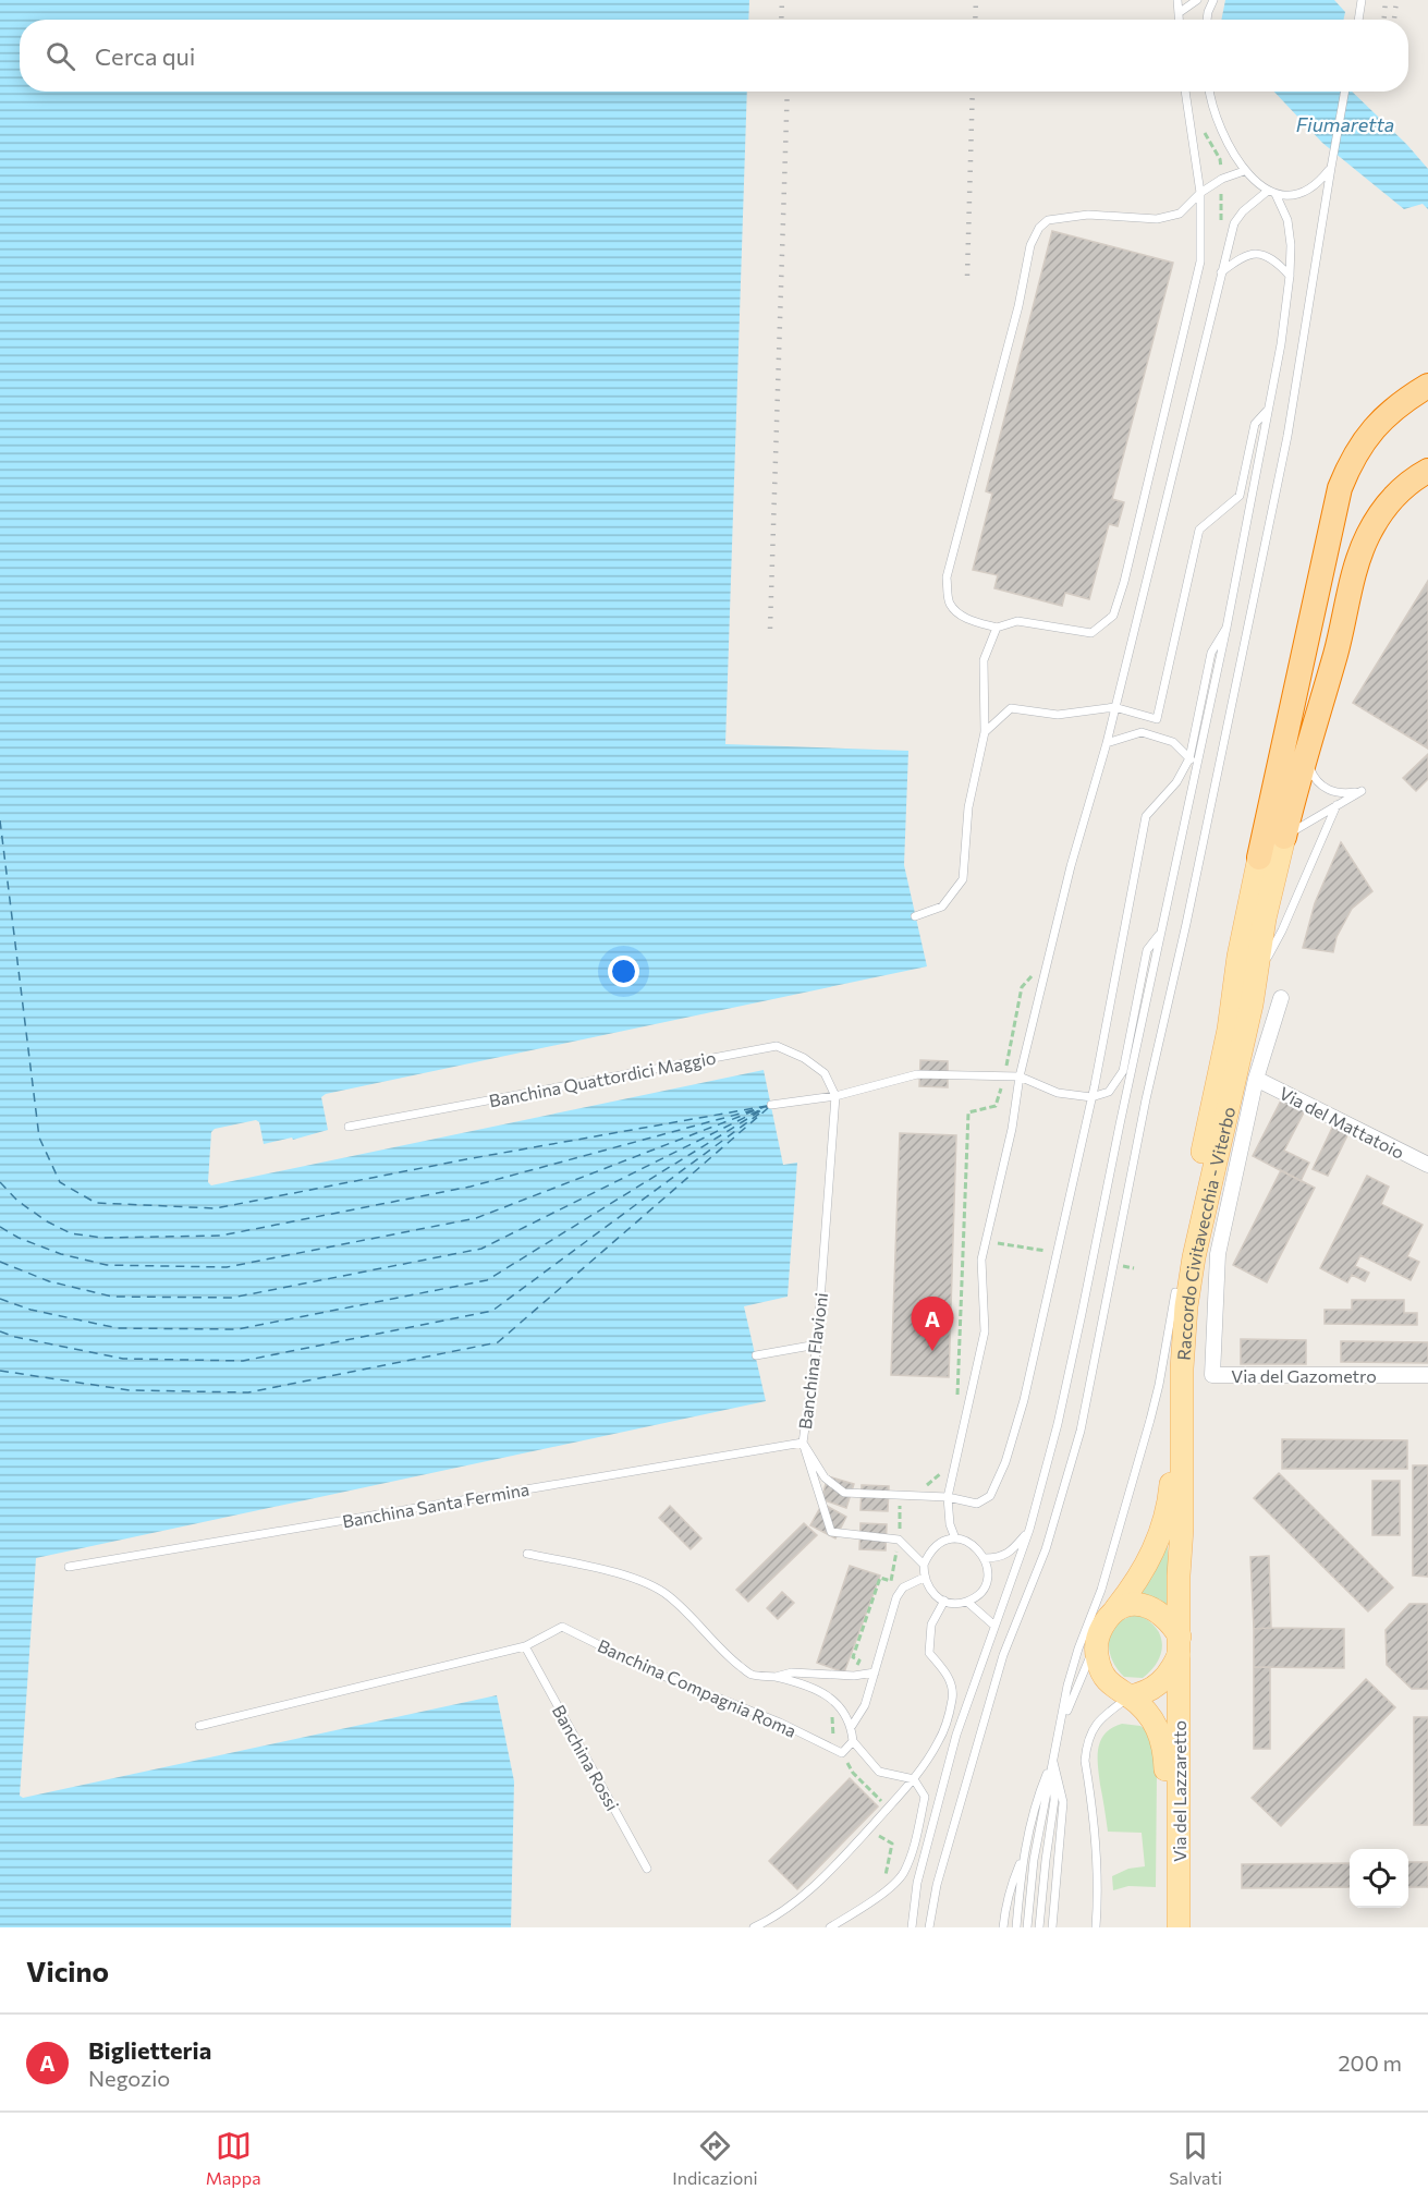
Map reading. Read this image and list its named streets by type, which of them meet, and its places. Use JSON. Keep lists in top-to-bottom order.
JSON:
{
  "streets": {
    "main road": ["Raccordo Civitavecchia - Viterbo", "Via del Lazzaretto"],
    "street": ["Via del Mattatoio", "Via del Gazometro"],
    "lane": [
      "Banchina Quattordici Maggio",
      "Banchina Flavioni",
      "Banchina Santa Fermina",
      "Banchina Compagnia Roma",
      "Banchina Rossi"
    ]
  },
  "crossings": [
    ["Banchina Quattordici Maggio", "Banchina Flavioni"],
    ["Via del Mattatoio", "Via del Gazometro"],
    ["Raccordo Civitavecchia - Viterbo", "Via del Lazzaretto"],
    ["Banchina Flavioni", "Banchina Santa Fermina"],
    ["Banchina Compagnia Roma", "Banchina Rossi"]
  ],
  "water": ["Fiumaretta"],
  "page": {
    "search": "Cerca qui",
    "pins": "A",
    "heading": "Vicino",
    "list": [
      {
        "mark": "A",
        "name": "Biglietteria",
        "note": "Negozio",
        "value": "200 m"
      }
    ],
    "nav": ["Mappa", "Indicazioni", "Salvati"]
  }
}
